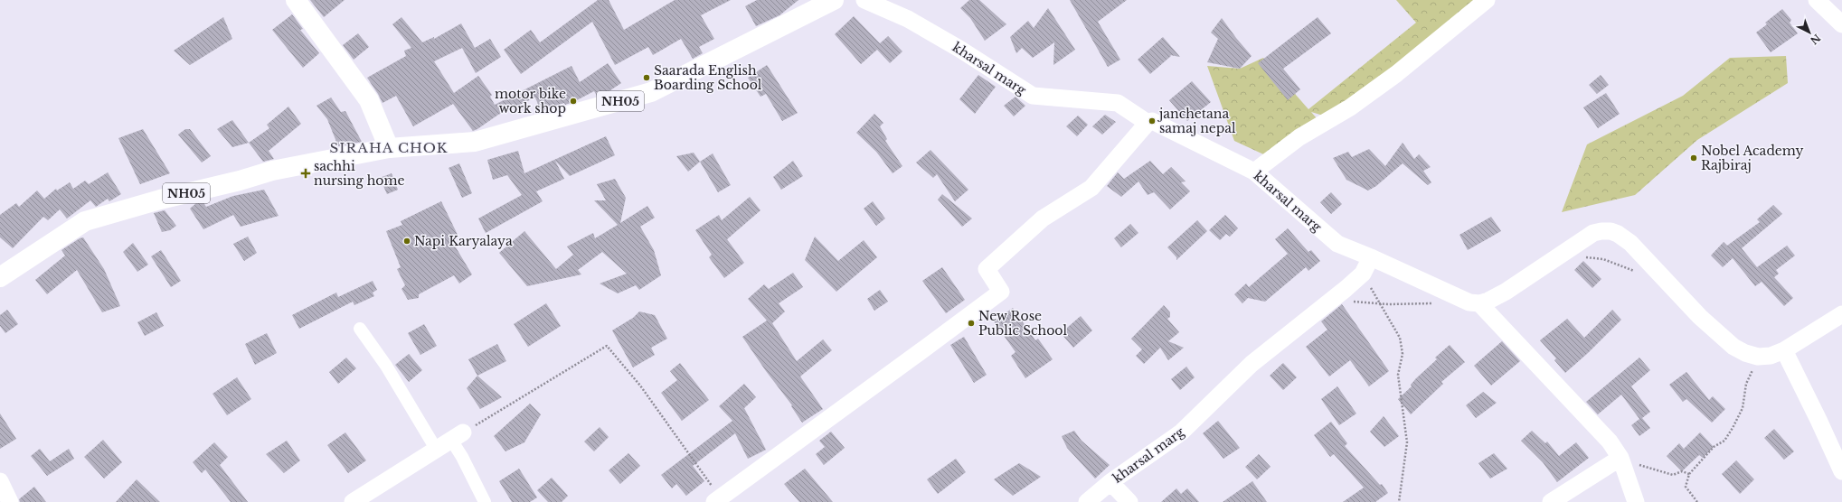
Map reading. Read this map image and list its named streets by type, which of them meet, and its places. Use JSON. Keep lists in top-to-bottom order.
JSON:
{
  "streets": {
    "main road": ["NH05"],
    "street": ["kharsal marg"]
  },
  "districts": ["SIRAHA CHOK"],
  "places": {
    "other": [
      "Saarada English Boarding School",
      "motor bike work shop",
      "janchetana samaj nepal",
      "Nobel Academy Rajbiraj",
      "Napi Karyalaya",
      "New Rose Public School"
    ],
    "health": ["sachhi nursing home"]
  },
  "north": "bottom right"
}
